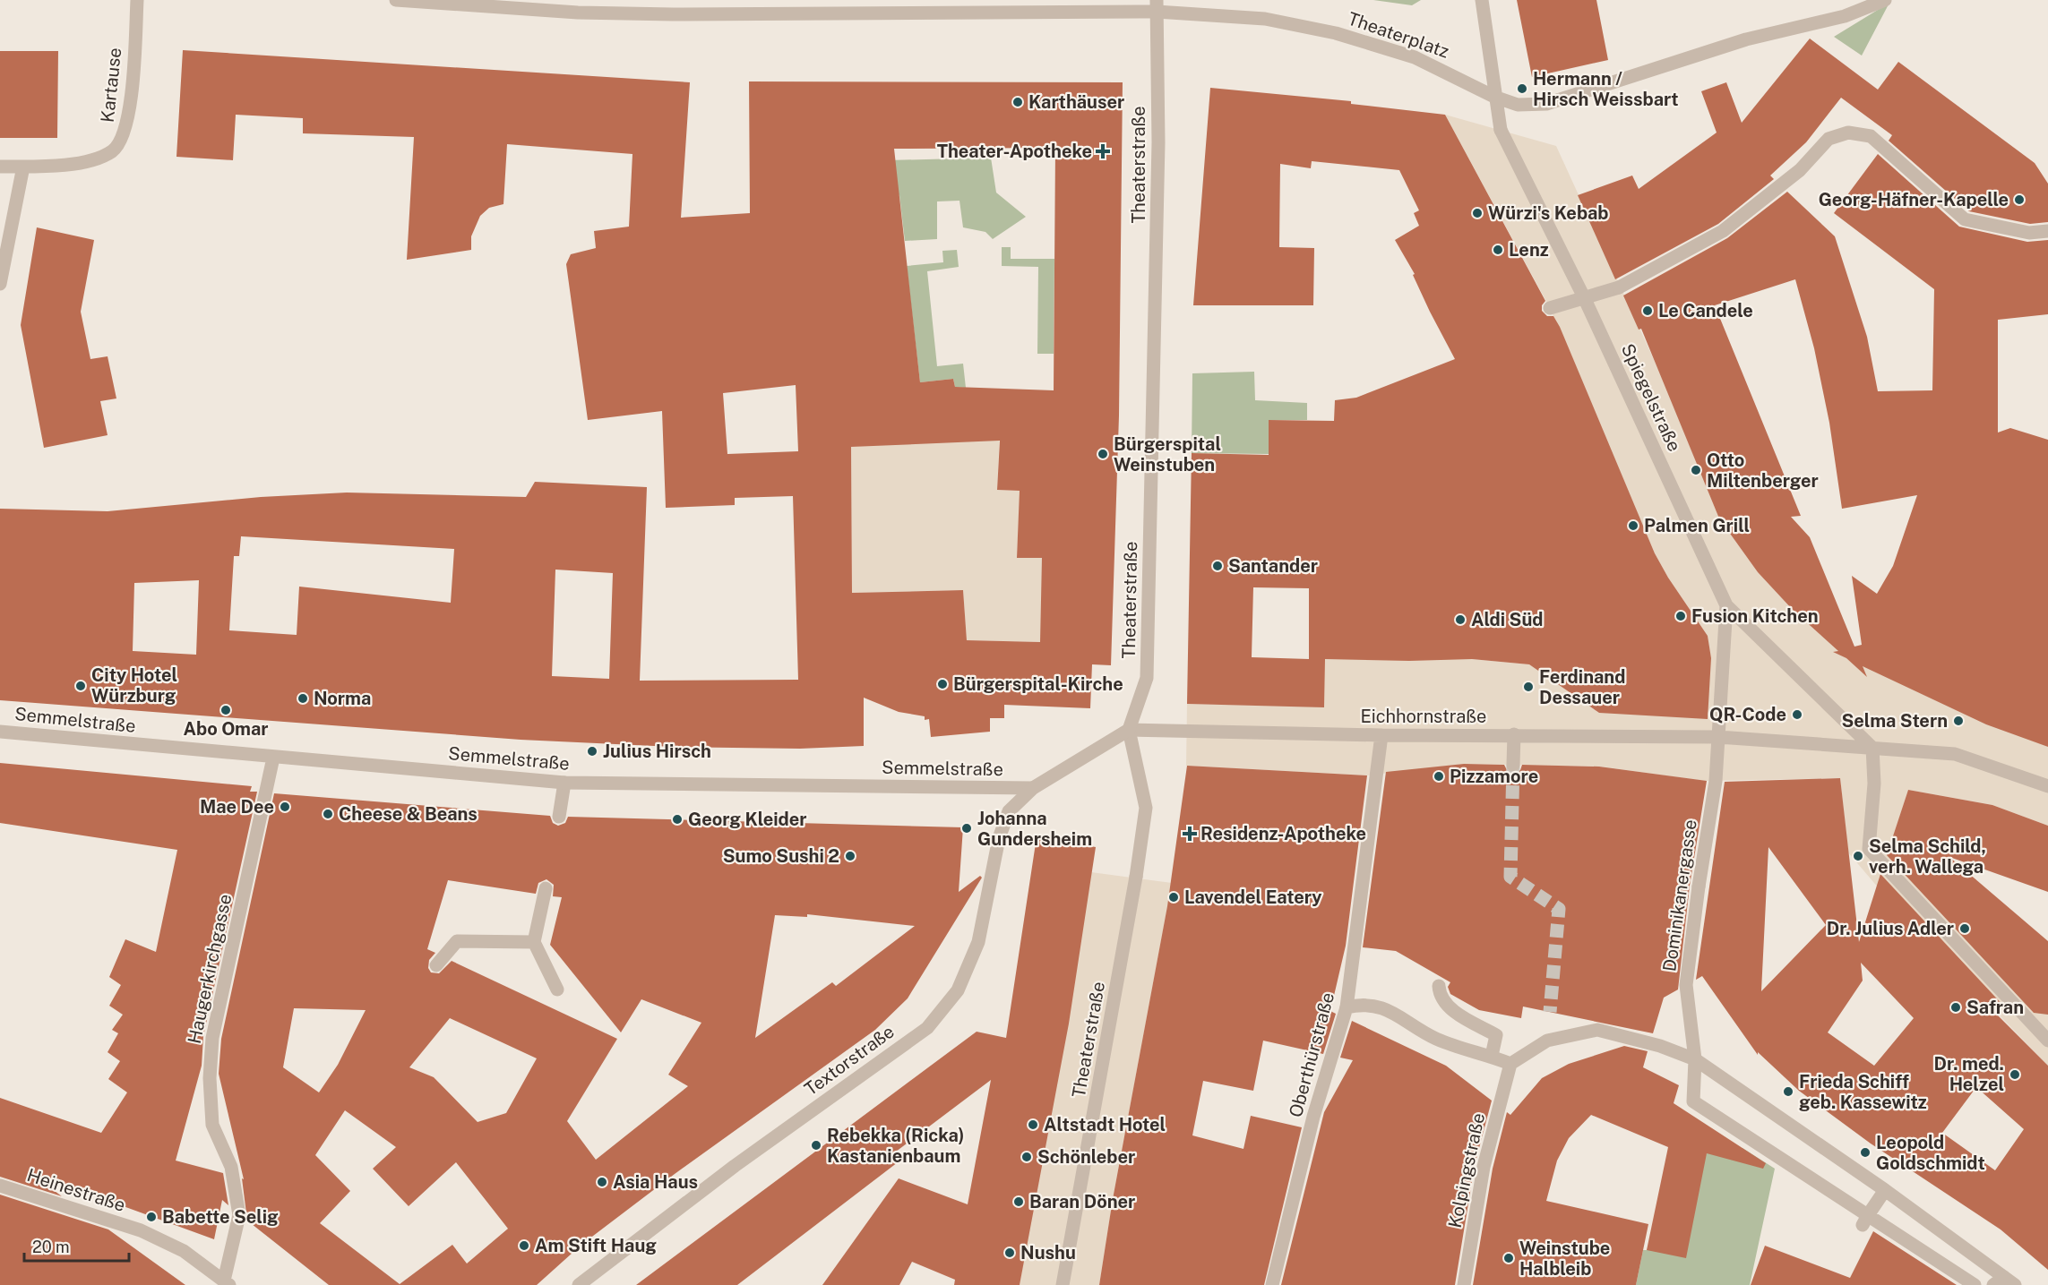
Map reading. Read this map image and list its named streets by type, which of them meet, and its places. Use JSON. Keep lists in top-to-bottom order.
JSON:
{
  "streets": {
    "street": [
      "Theaterplatz",
      "Kartause",
      "Theaterstraße",
      "Spiegelstraße",
      "Eichhornstraße",
      "Semmelstraße",
      "Dominikanergasse",
      "Haugerkirchgasse",
      "Oberthürstraße",
      "Textorstraße",
      "Kolpingstraße",
      "Heinestraße"
    ]
  },
  "crossings": [
    ["Theaterplatz", "Theaterstraße"],
    ["Theaterplatz", "Spiegelstraße"],
    ["Theaterstraße", "Eichhornstraße"],
    ["Eichhornstraße", "Dominikanergasse"],
    ["Eichhornstraße", "Oberthürstraße"],
    ["Semmelstraße", "Haugerkirchgasse"],
    ["Semmelstraße", "Textorstraße"],
    ["Haugerkirchgasse", "Heinestraße"]
  ],
  "places": {
    "other": [
      "Hermann / Hirsch Weissbart",
      "Karthäuser",
      "Georg-Häfner-Kapelle",
      "Würzi's Kebab",
      "Lenz",
      "Le Candele",
      "Bürgerspital Weinstuben",
      "Otto Miltenberger",
      "Palmen Grill",
      "Santander",
      "Fusion Kitchen",
      "Aldi Süd",
      "Bürgerspital-Kirche",
      "City Hotel Würzburg",
      "Ferdinand Dessauer",
      "Norma",
      "Abo Omar",
      "QR-Code",
      "Selma Stern",
      "Julius Hirsch",
      "Pizzamore",
      "Mae Dee",
      "Cheese & Beans",
      "Georg Kleider",
      "Johanna Gundersheim",
      "Sumo Sushi 2",
      "Selma Schild, verh. Wallega",
      "Lavendel Eatery",
      "Dr. Julius Adler",
      "Safran",
      "Dr. med. Helzel",
      "Frieda Schiff geb. Kassewitz",
      "Altstadt Hotel",
      "Rebekka (Ricka) Kastanienbaum",
      "Leopold Goldschmidt",
      "Schönleber",
      "Asia Haus",
      "Baran Döner",
      "Babette Selig",
      "Am Stift Haug",
      "Nushu",
      "Weinstube Halbleib"
    ],
    "health": ["Theater-Apotheke", "Residenz-Apotheke"]
  },
  "scale_bar": "20 m"
}
